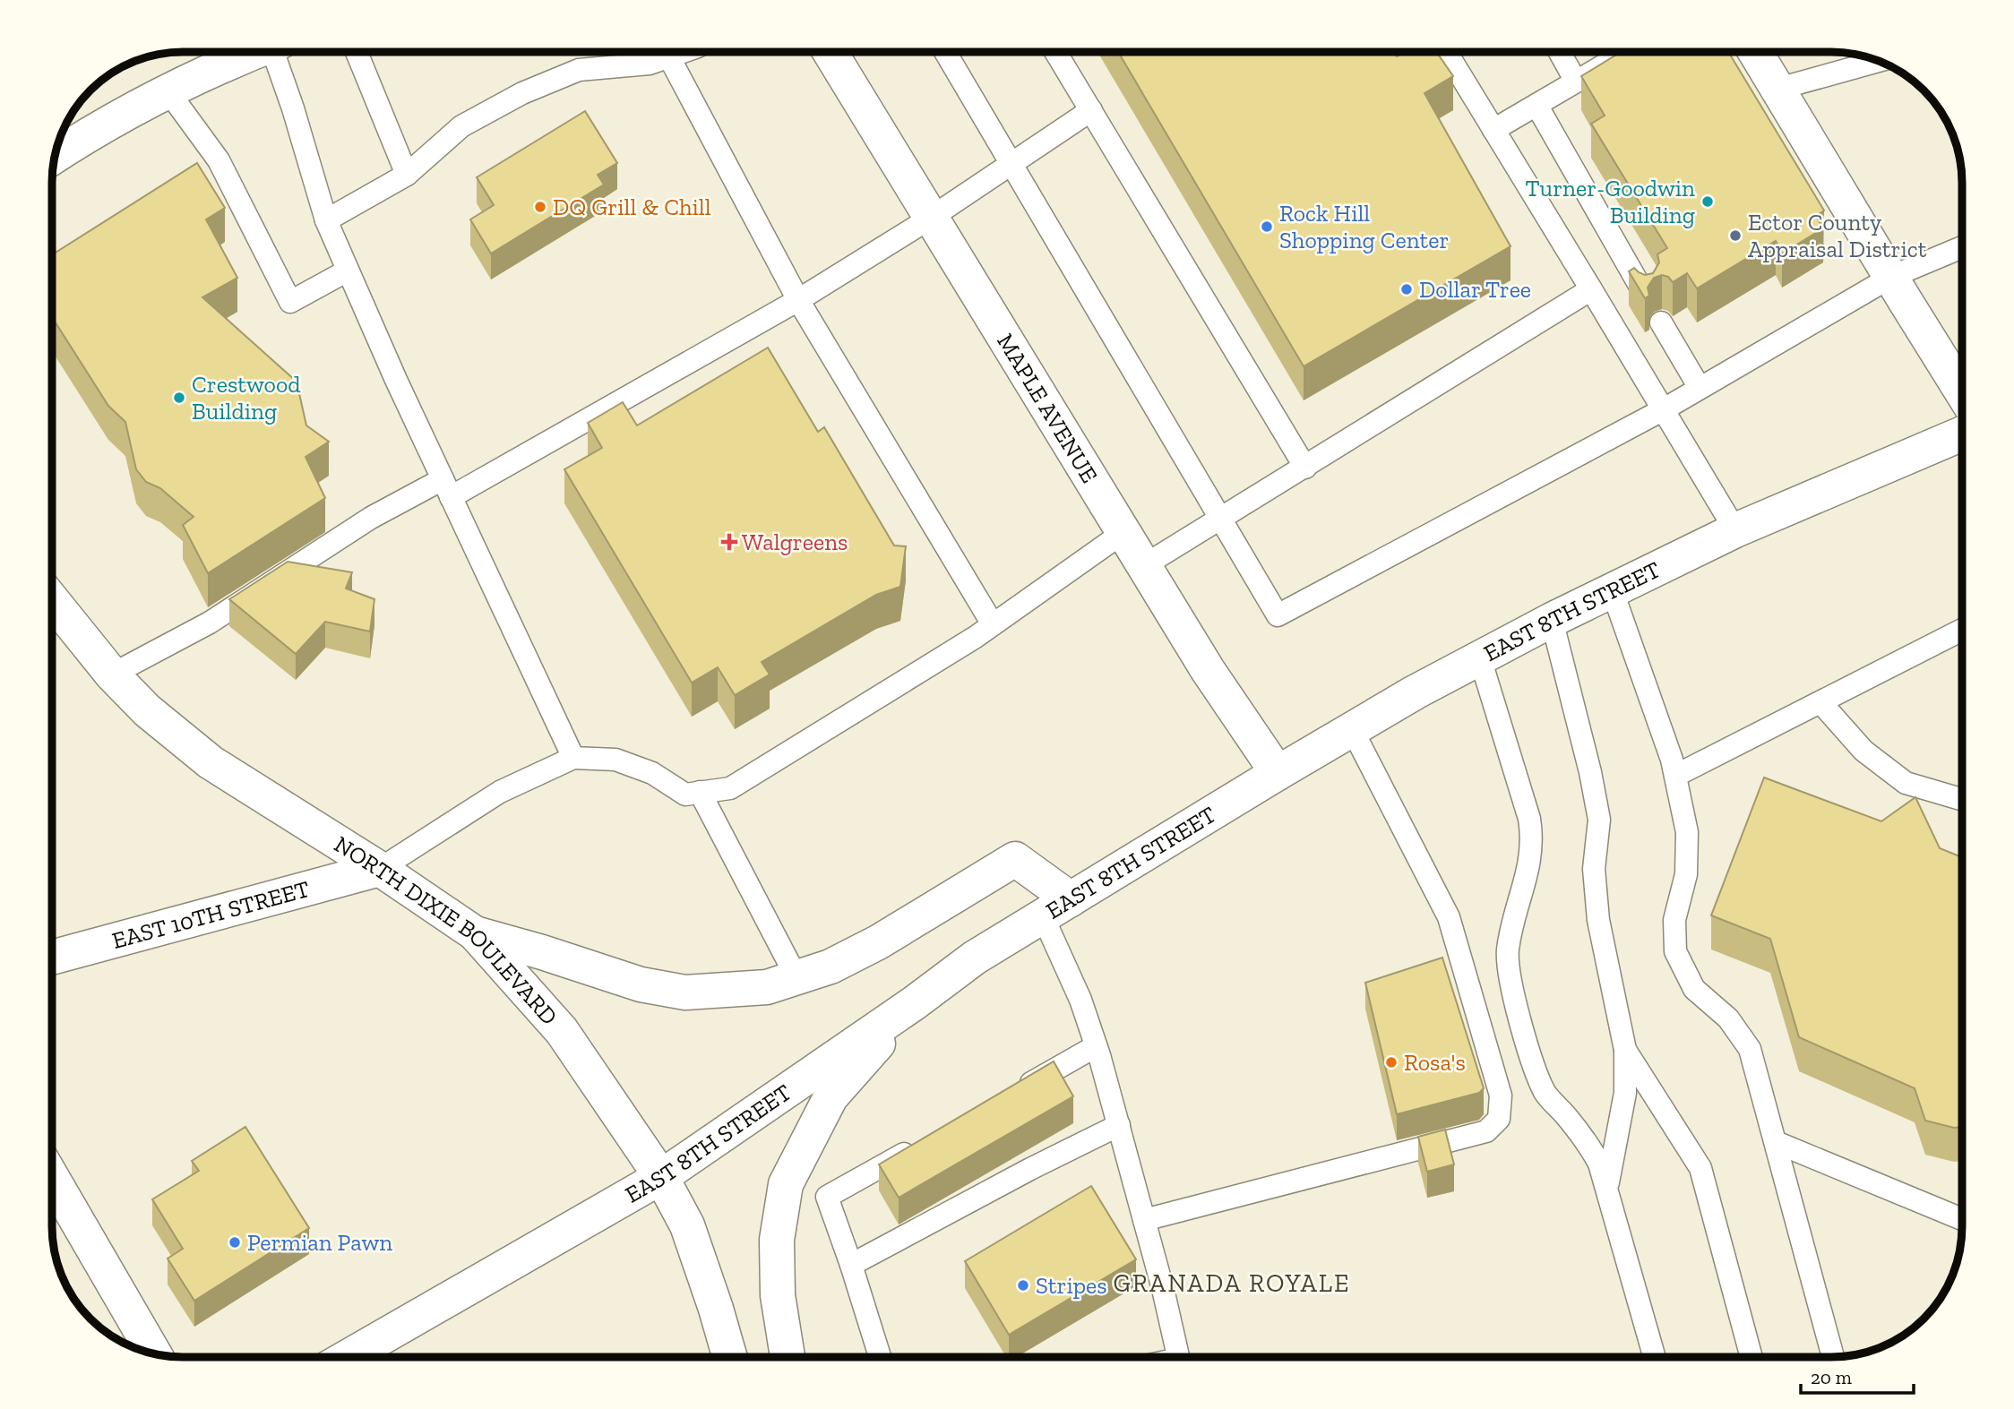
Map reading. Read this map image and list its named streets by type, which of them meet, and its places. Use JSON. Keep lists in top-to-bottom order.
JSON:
{
  "streets": {
    "main road": [
      "MAPLE AVENUE",
      "EAST 8TH STREET",
      "EAST 10TH STREET",
      "NORTH DIXIE BOULEVARD"
    ]
  },
  "crossings": [
    ["MAPLE AVENUE", "EAST 8TH STREET"],
    ["EAST 8TH STREET", "NORTH DIXIE BOULEVARD"],
    ["EAST 10TH STREET", "NORTH DIXIE BOULEVARD"]
  ],
  "districts": ["GRANADA ROYALE"],
  "places": {
    "other": [
      "Turner-Goodwin Building",
      "DQ Grill & Chill",
      "Rock Hill Shopping Center",
      "Ector County Appraisal District",
      "Dollar Tree",
      "Crestwood Building",
      "Rosa's",
      "Permian Pawn",
      "Stripes"
    ],
    "health": ["Walgreens"]
  },
  "scale_bar": "20 m"
}
